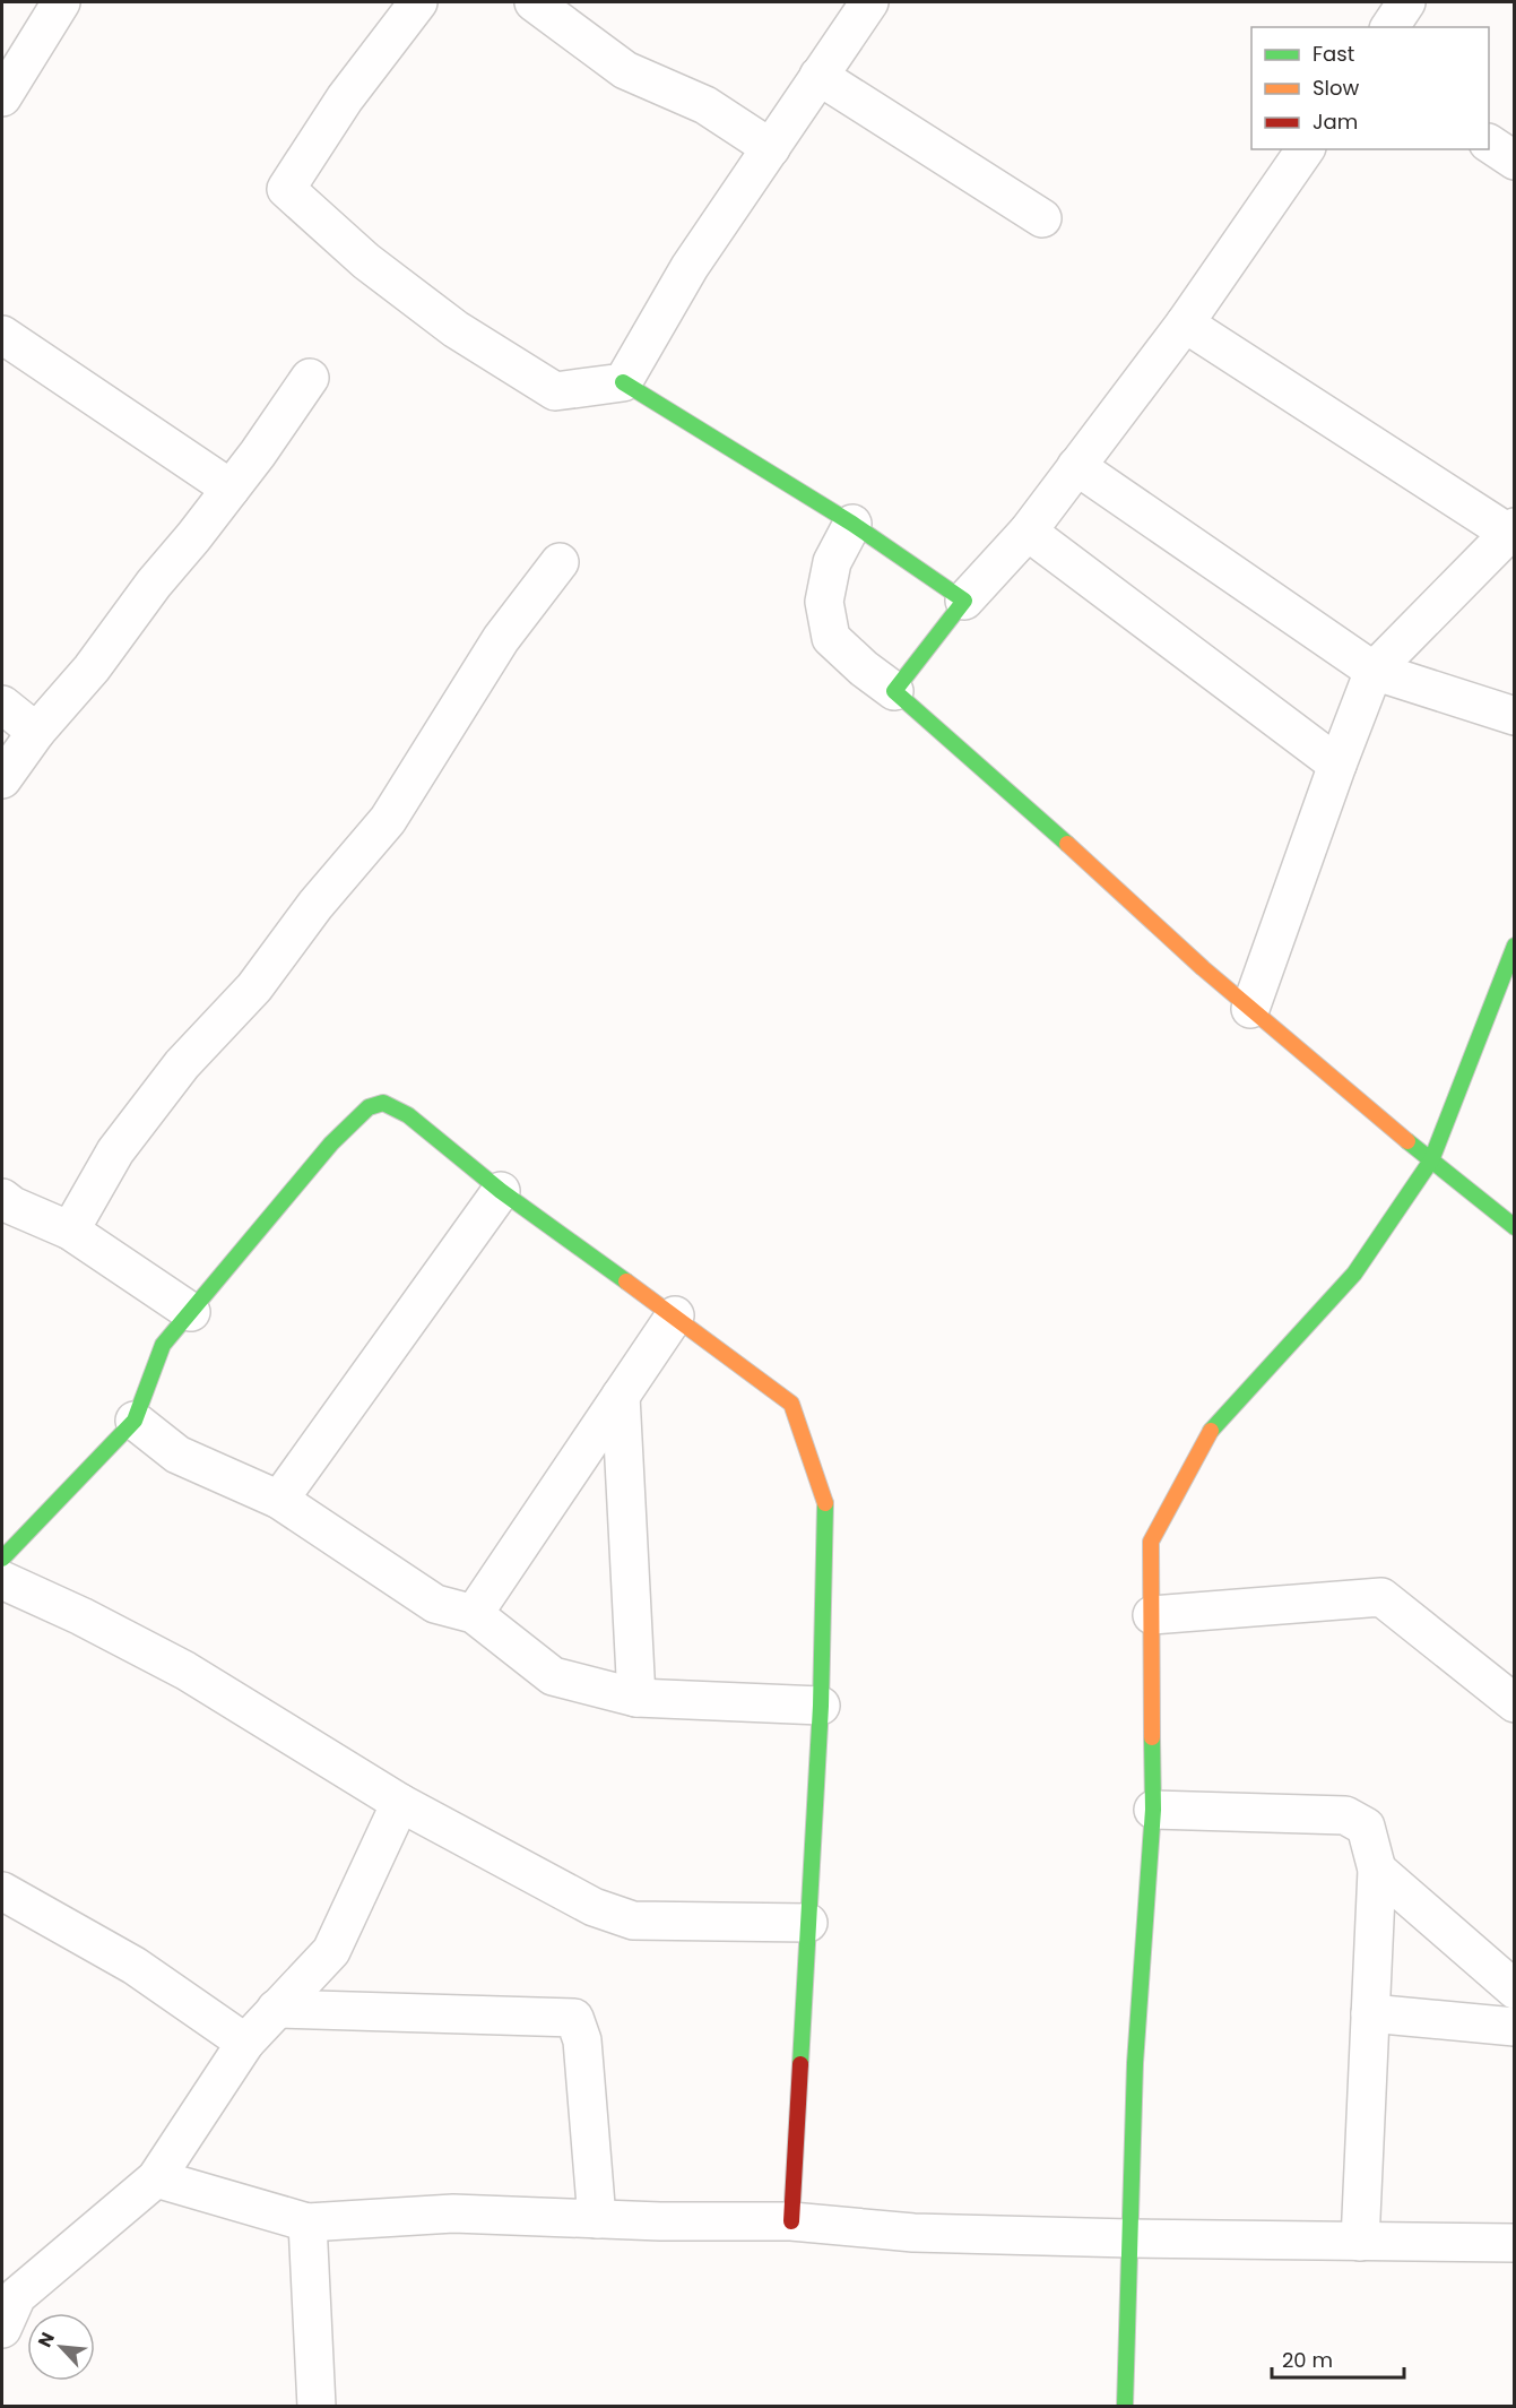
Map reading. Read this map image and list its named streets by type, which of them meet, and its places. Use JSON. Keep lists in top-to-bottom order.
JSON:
{
  "legend": ["Fast", "Slow", "Jam"],
  "scale_bar": "20 m",
  "north": "top left"
}
